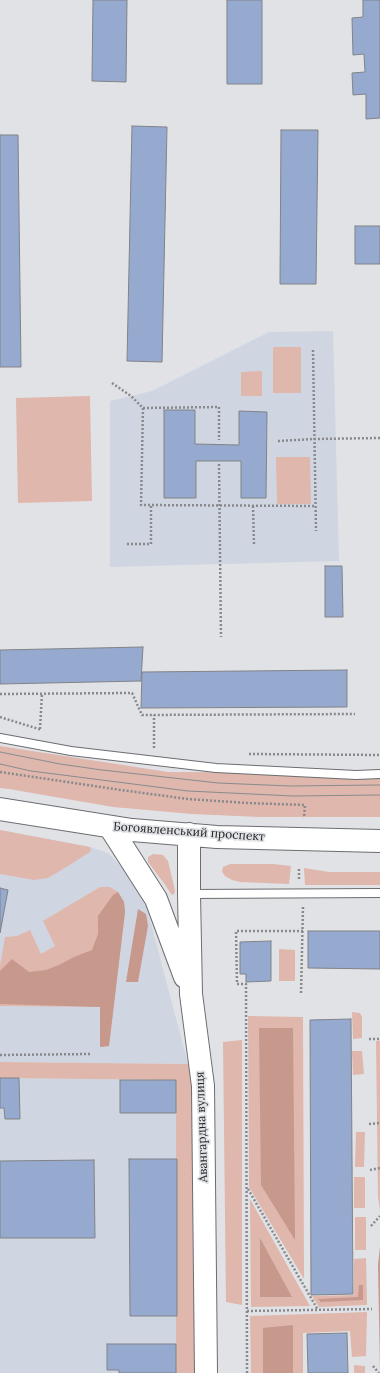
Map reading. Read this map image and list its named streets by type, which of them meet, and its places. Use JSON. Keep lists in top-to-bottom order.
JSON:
{
  "streets": {
    "main road": ["Богоявленський проспект", "Авангардна вулиця"]
  },
  "crossings": [
    ["Богоявленський проспект", "Авангардна вулиця"]
  ]
}
